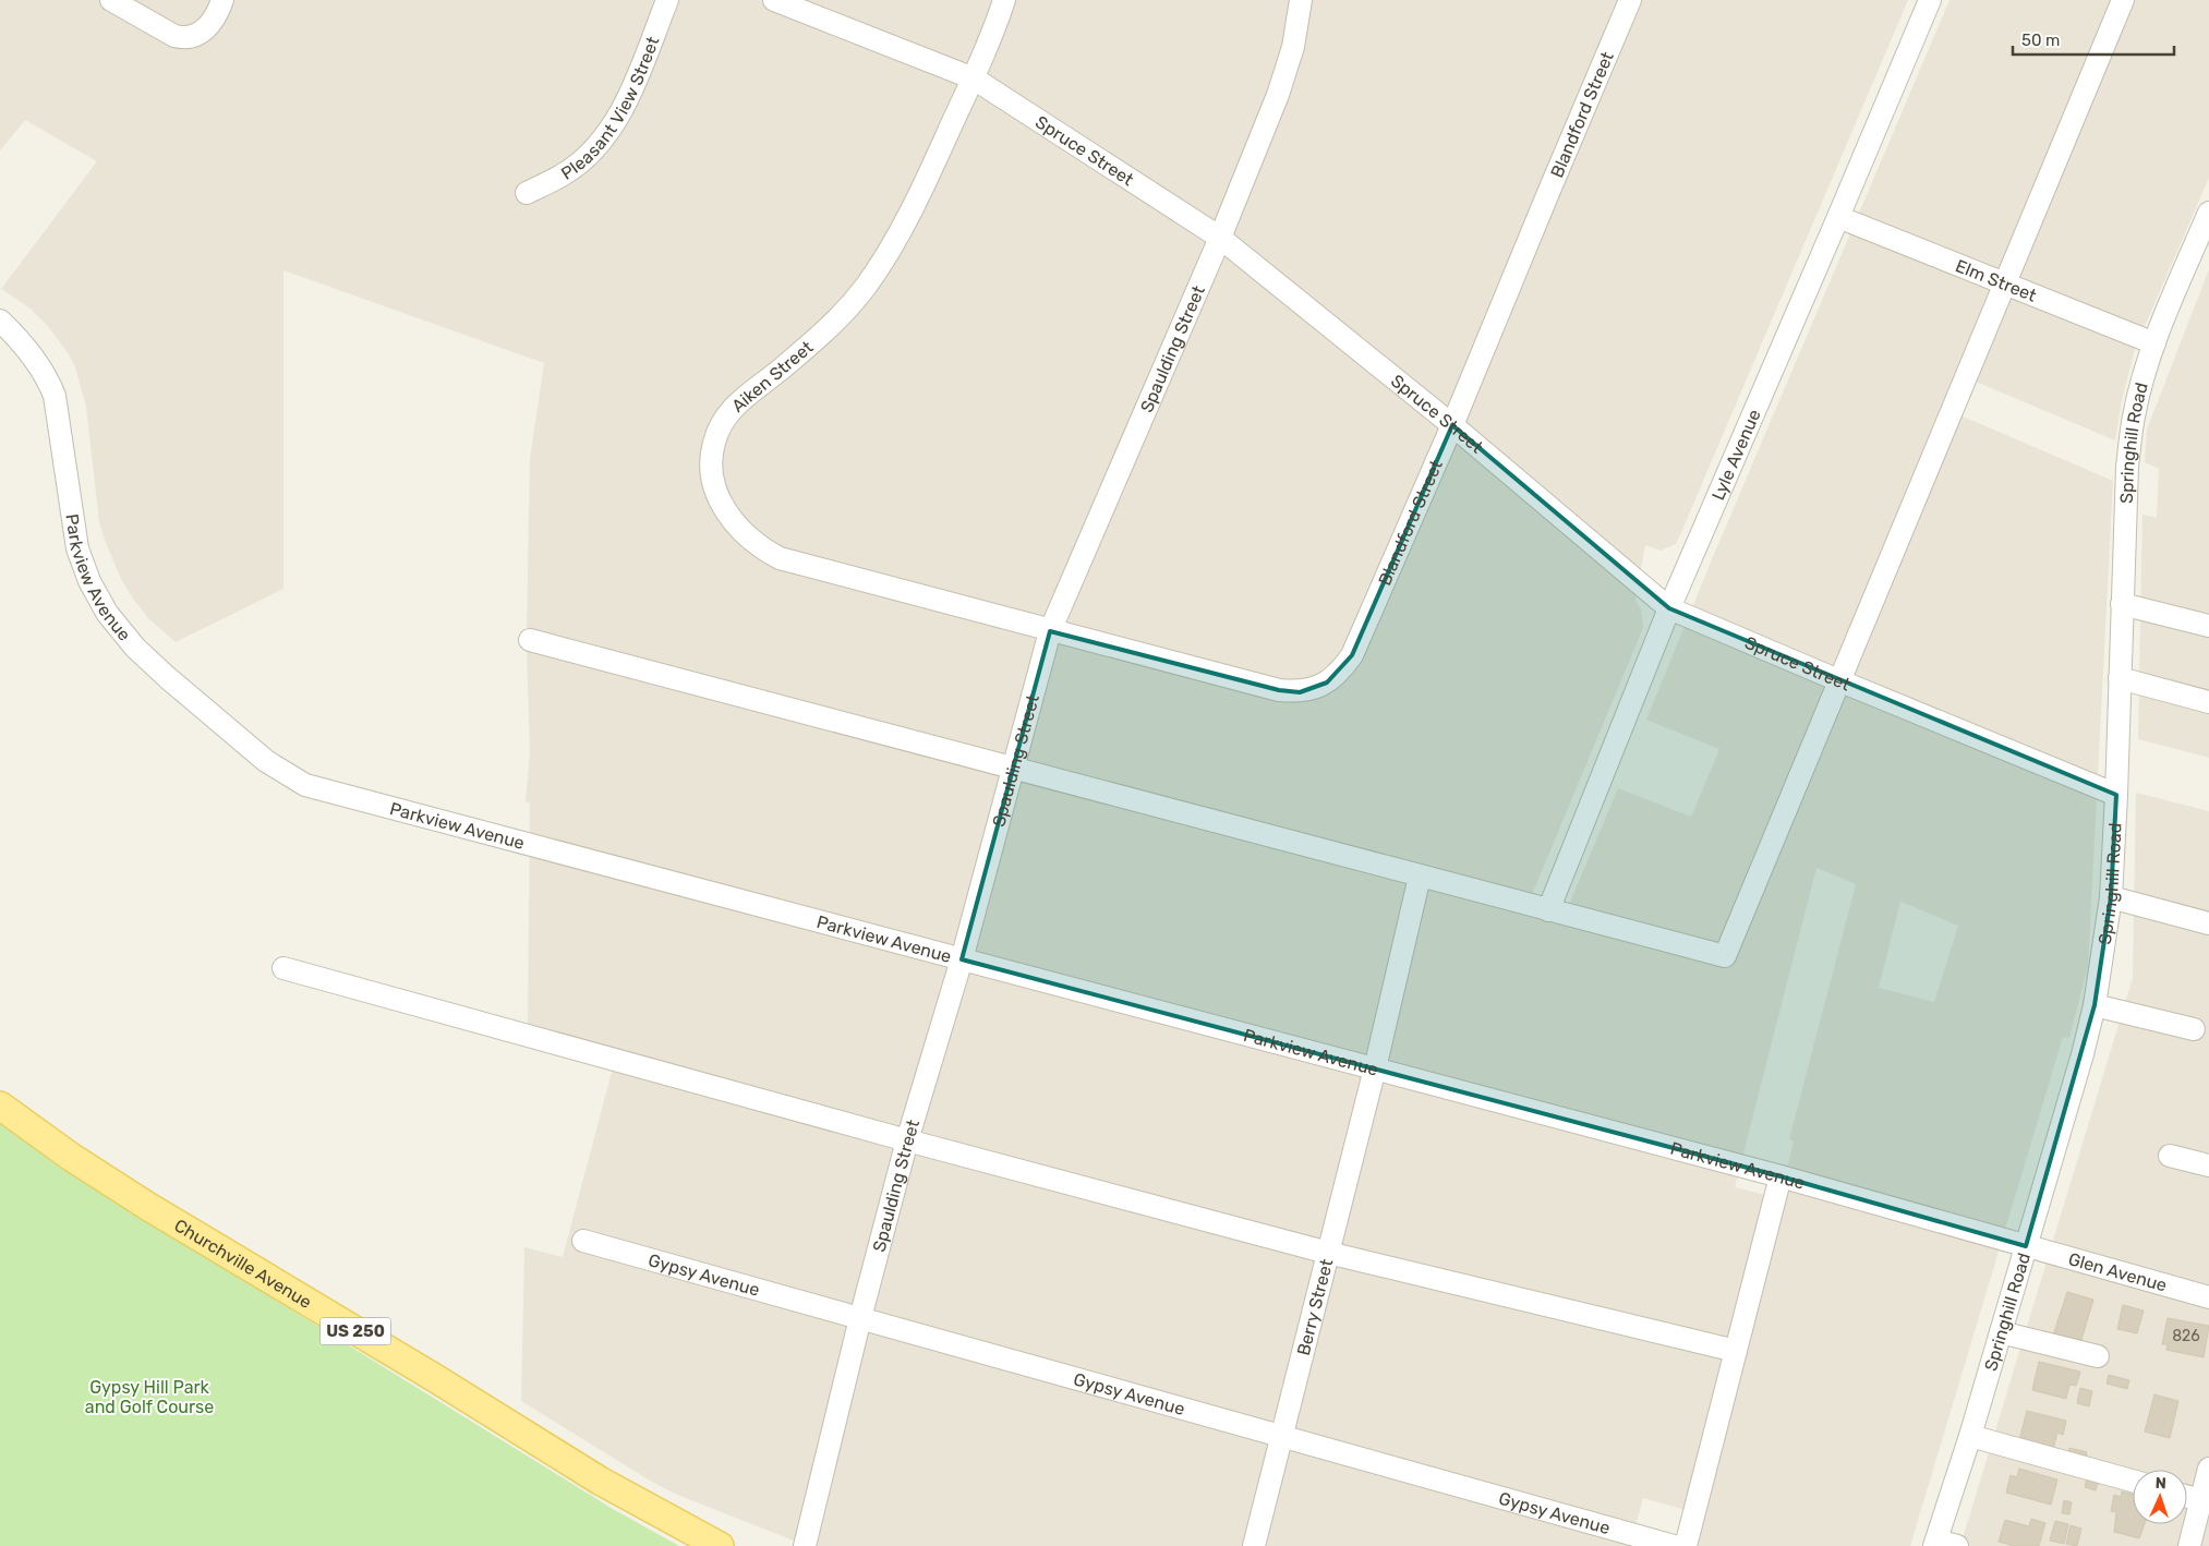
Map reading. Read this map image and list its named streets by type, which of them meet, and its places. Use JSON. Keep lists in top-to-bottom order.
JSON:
{
  "streets": {
    "main road": ["Churchville Avenue", "US 250"],
    "street": [
      "Pleasant View Street",
      "Blandford Street",
      "Spruce Street",
      "Elm Street",
      "Spaulding Street",
      "Aiken Street",
      "Springhill Road",
      "Lyle Avenue",
      "Parkview Avenue",
      "Glen Avenue",
      "Gypsy Avenue",
      "Berry Street"
    ]
  },
  "crossings": [
    ["Blandford Street", "Spruce Street"],
    ["Blandford Street", "Spaulding Street"],
    ["Blandford Street", "Aiken Street"],
    ["Spruce Street", "Spaulding Street"],
    ["Spruce Street", "Aiken Street"],
    ["Spruce Street", "Springhill Road"],
    ["Spruce Street", "Lyle Avenue"],
    ["Elm Street", "Springhill Road"],
    ["Elm Street", "Lyle Avenue"],
    ["Spaulding Street", "Aiken Street"],
    ["Spaulding Street", "Parkview Avenue"],
    ["Spaulding Street", "Gypsy Avenue"],
    ["Springhill Road", "Parkview Avenue"],
    ["Springhill Road", "Glen Avenue"],
    ["Parkview Avenue", "Glen Avenue"],
    ["Parkview Avenue", "Berry Street"],
    ["Gypsy Avenue", "Berry Street"]
  ],
  "parks": ["Gypsy Hill Park and Golf Course"],
  "house_numbers": ["826"],
  "scale_bar": "50 m",
  "north": "top"
}
